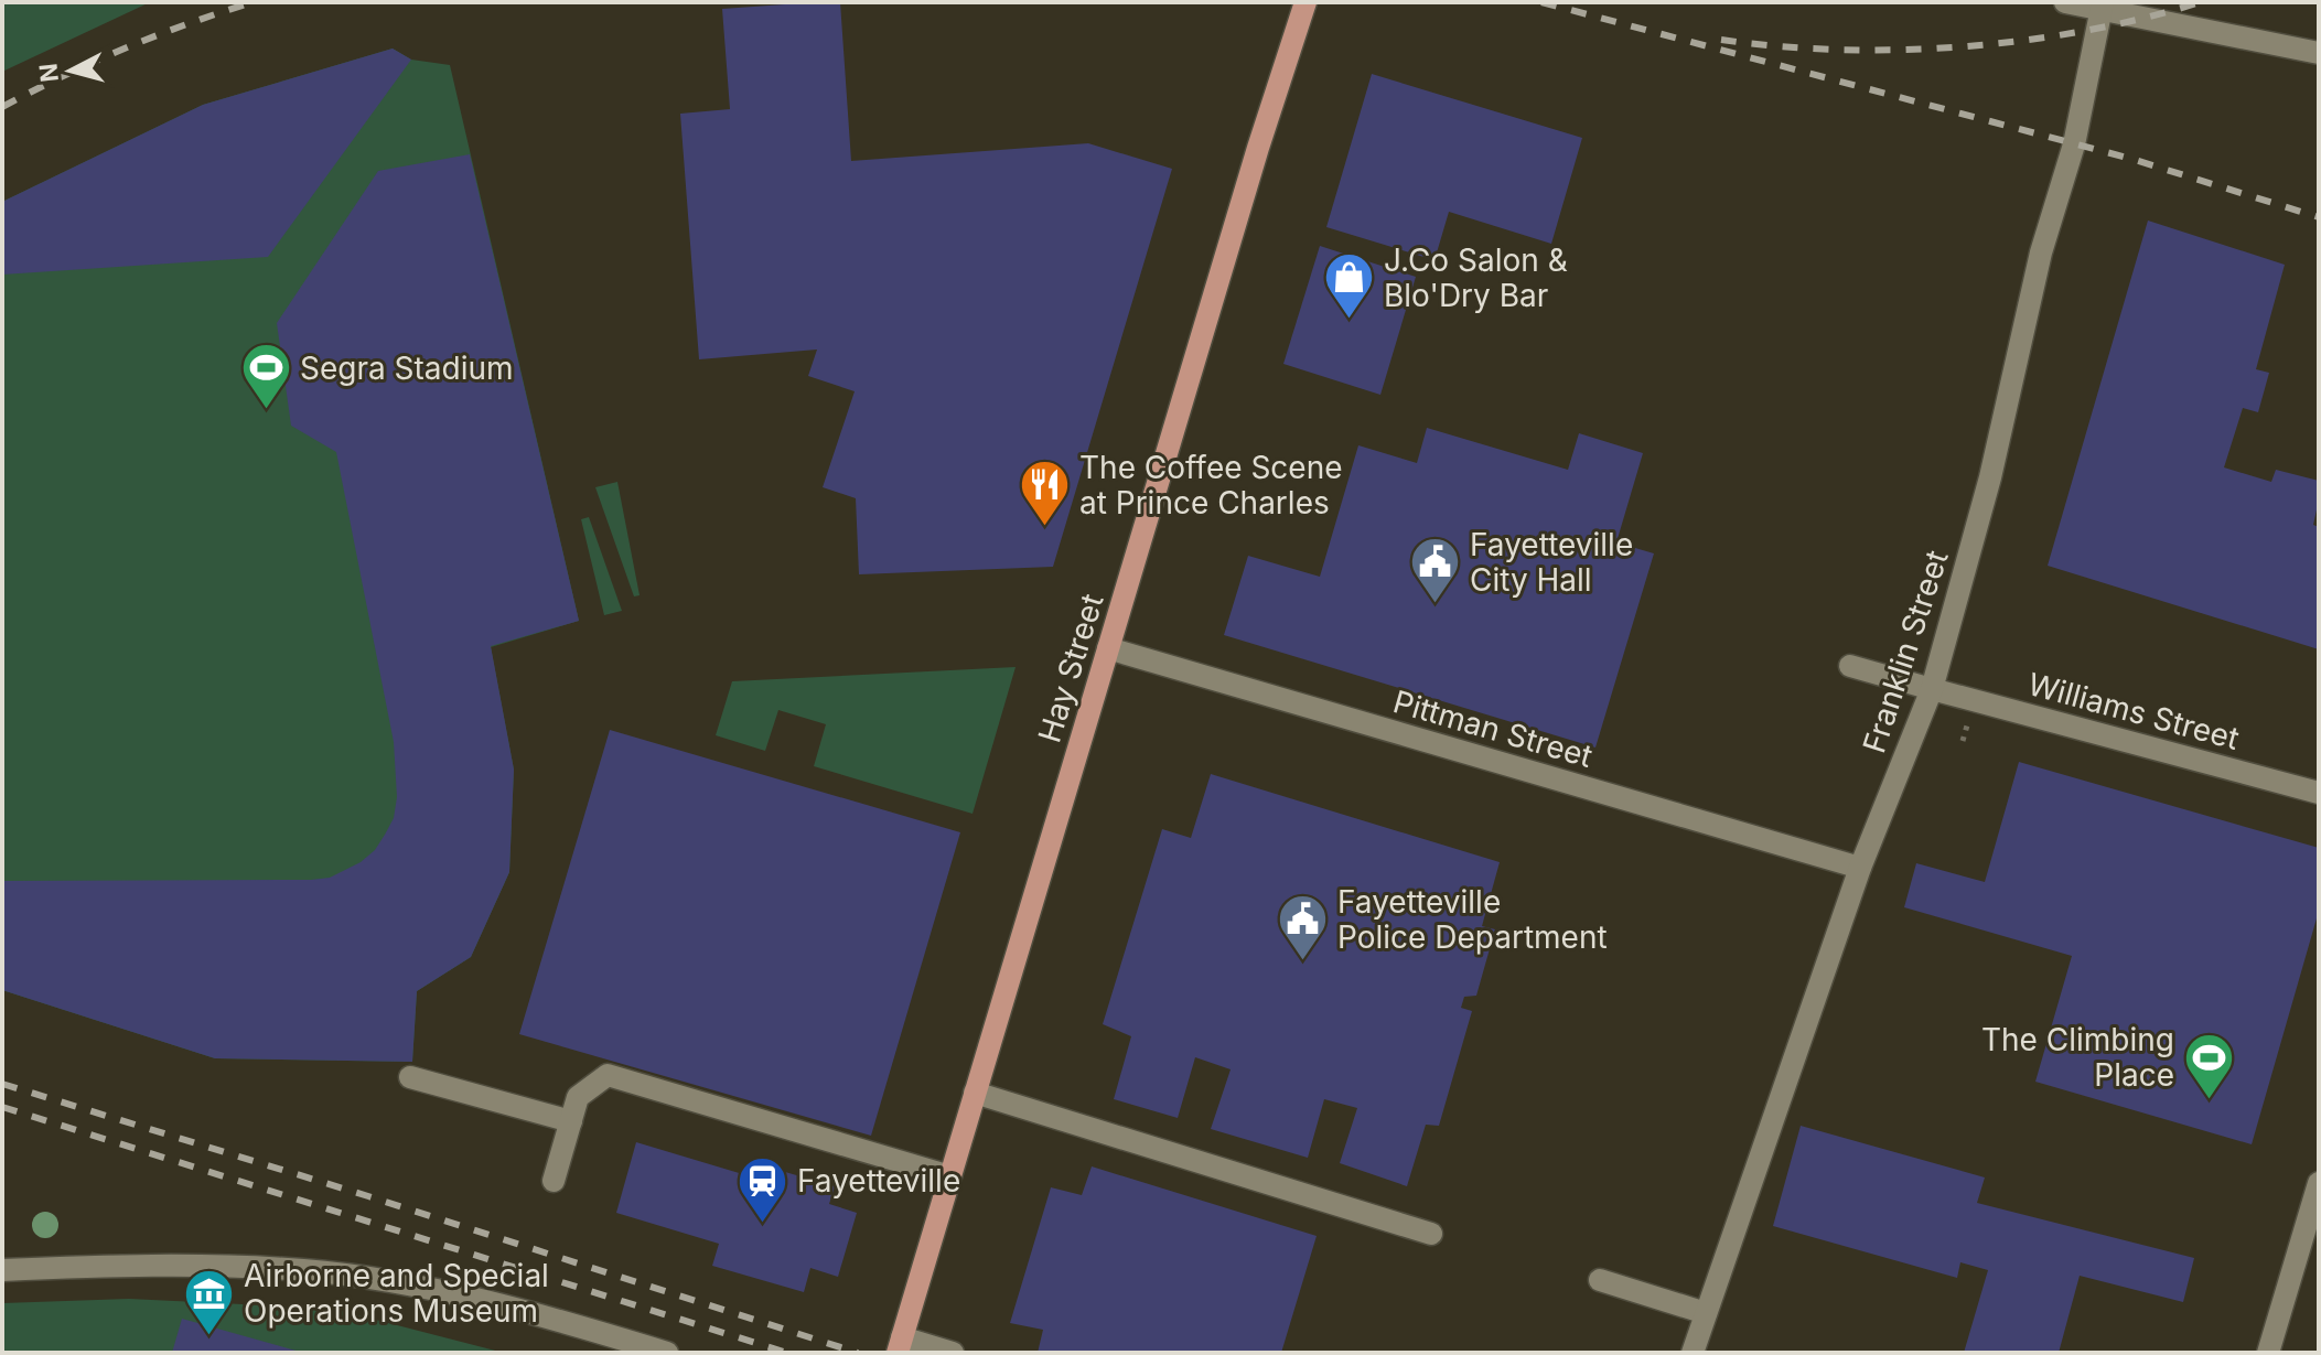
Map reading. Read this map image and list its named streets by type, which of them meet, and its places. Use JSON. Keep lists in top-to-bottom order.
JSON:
{
  "streets": {
    "main road": ["Hay Street"],
    "street": ["Franklin Street", "Williams Street", "Pittman Street"]
  },
  "crossings": [
    ["Franklin Street", "Williams Street"],
    ["Franklin Street", "Pittman Street"],
    ["Hay Street", "Pittman Street"]
  ],
  "places": {
    "shop": ["J.Co Salon & Blo'Dry Bar"],
    "sports": ["Segra Stadium", "The Climbing Place"],
    "restaurant": ["The Coffee Scene at Prince Charles"],
    "public building": ["Fayetteville City Hall", "Fayetteville Police Department"],
    "station": ["Fayetteville"],
    "museum": ["Airborne and Special Operations Museum"]
  },
  "north": "left"
}
